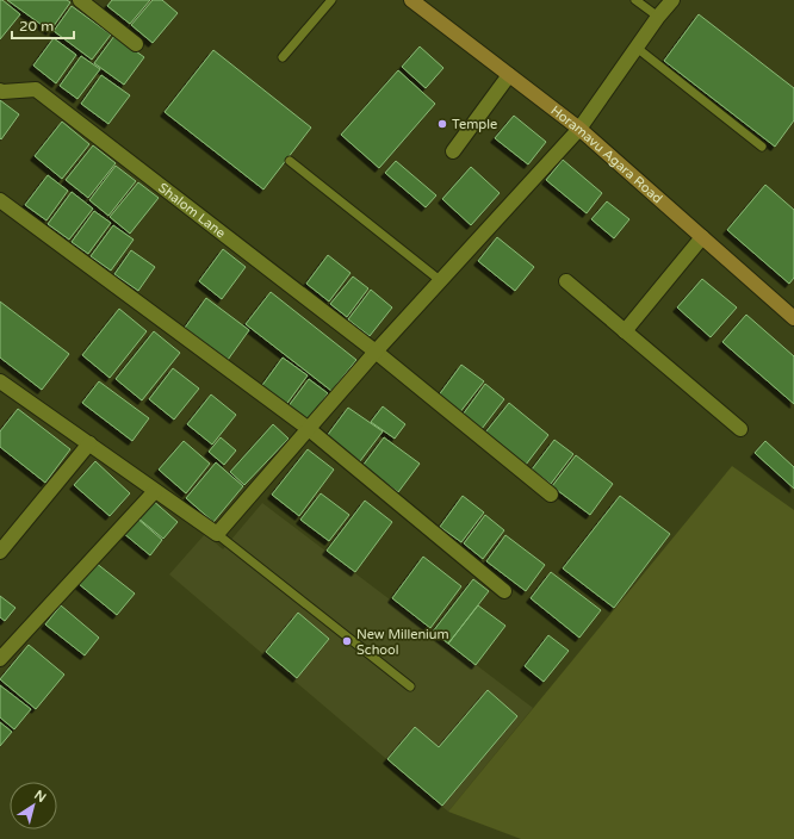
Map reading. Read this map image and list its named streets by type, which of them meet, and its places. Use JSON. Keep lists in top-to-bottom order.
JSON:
{
  "streets": {
    "street": ["Horamavu Agara Road", "Shalom Lane"]
  },
  "places": ["Temple", "New Millenium School"],
  "scale_bar": "20 m",
  "north": "top right"
}
